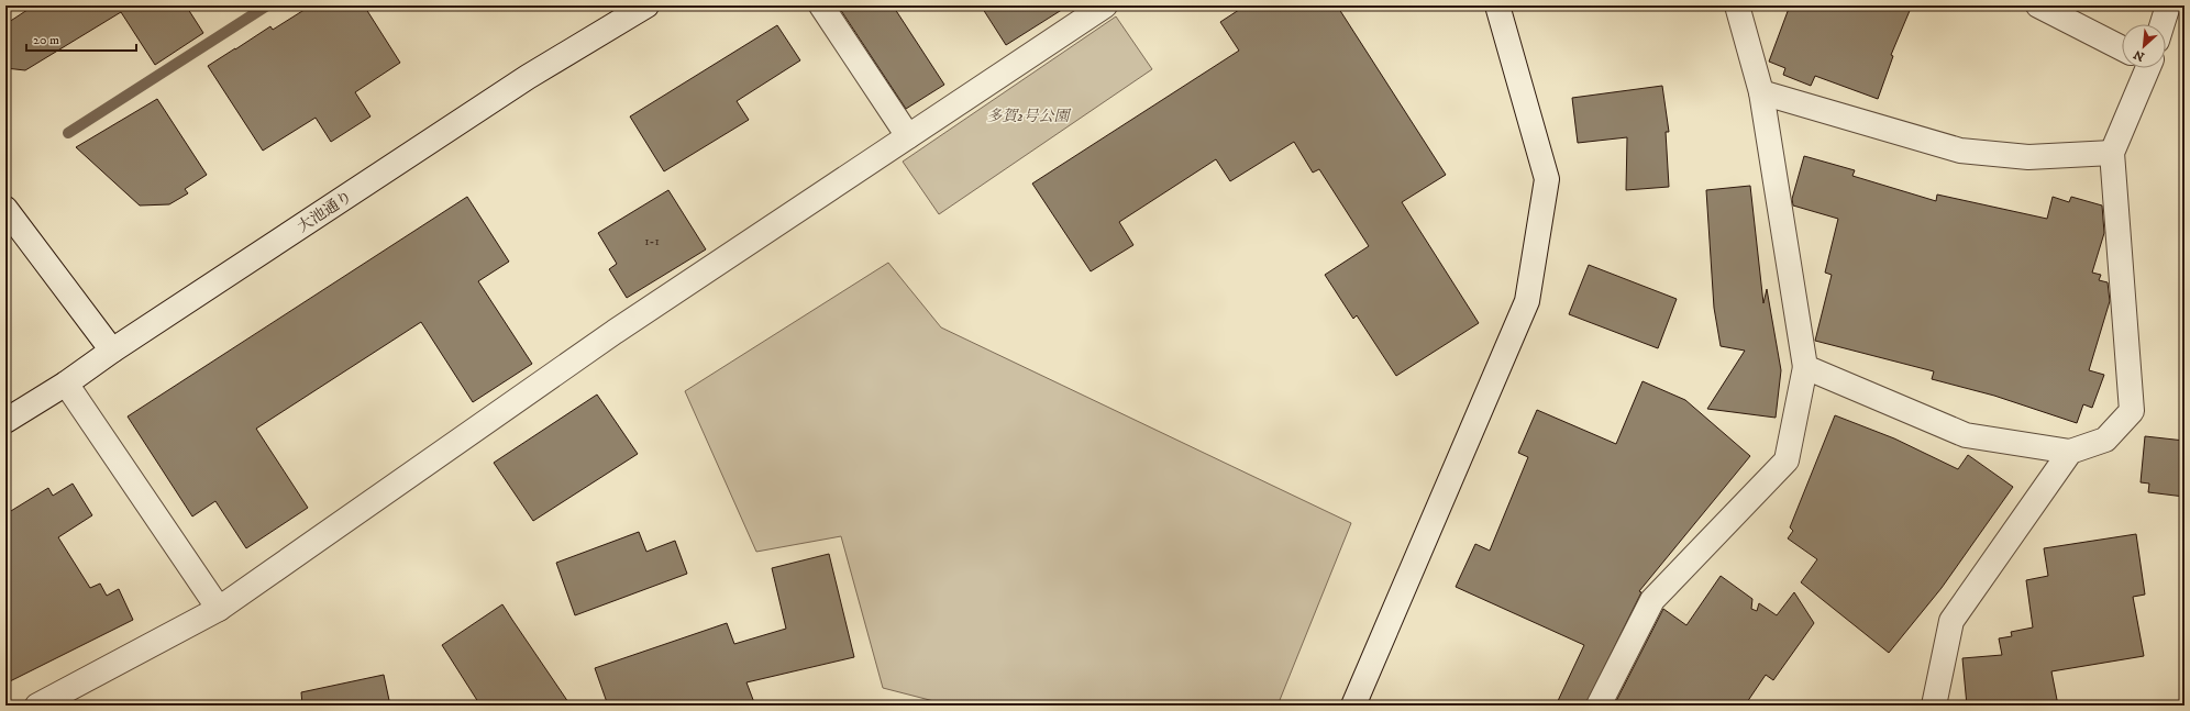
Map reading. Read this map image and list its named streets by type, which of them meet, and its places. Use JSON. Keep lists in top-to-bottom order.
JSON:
{
  "streets": {
    "street": ["大池通り"]
  },
  "parks": ["多賀2号公園"],
  "house_numbers": ["1-1"],
  "scale_bar": "20 m",
  "north": "bottom left"
}
